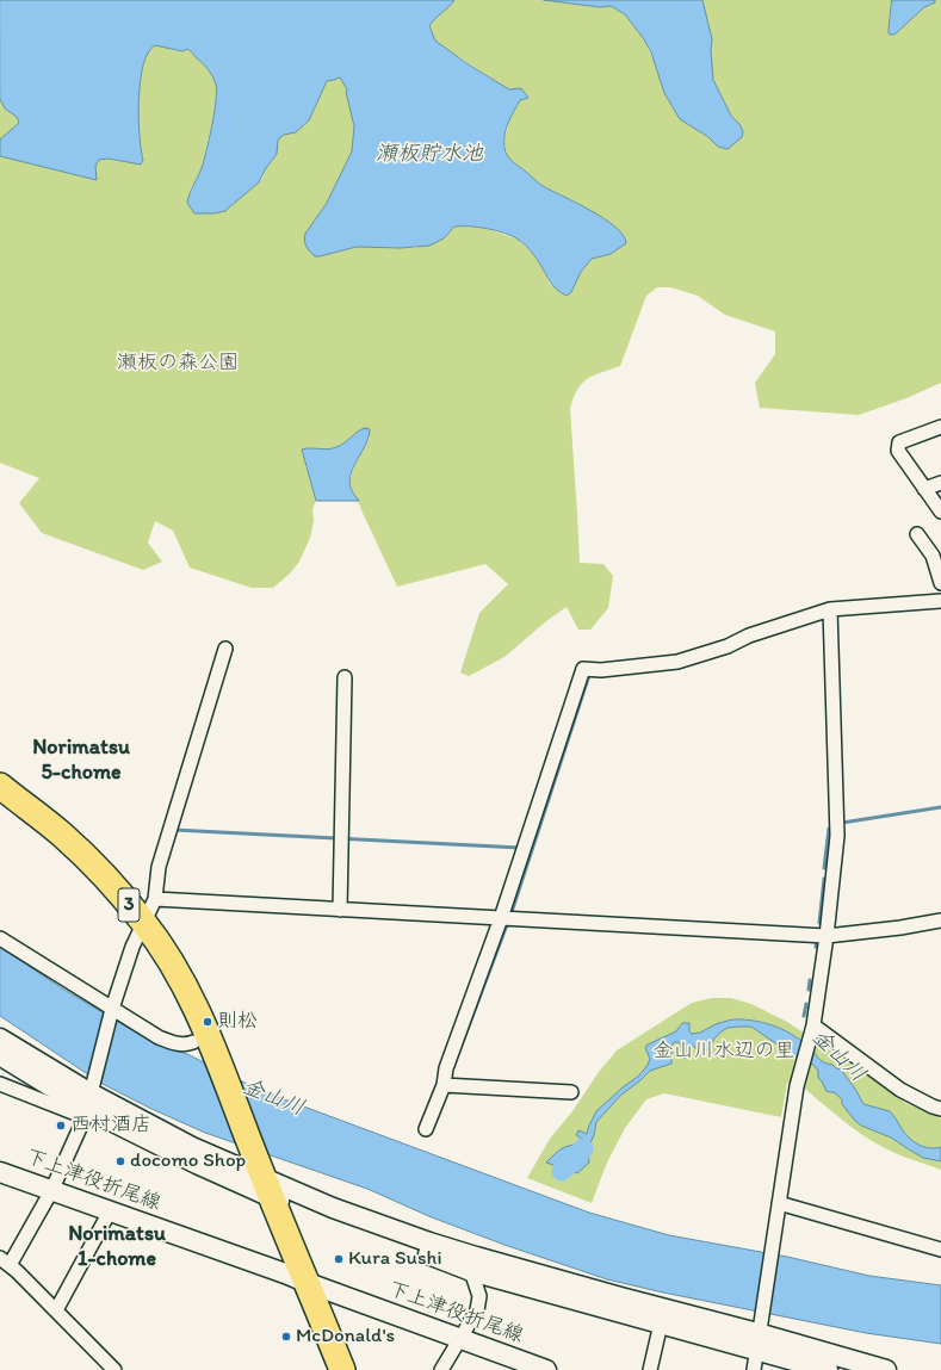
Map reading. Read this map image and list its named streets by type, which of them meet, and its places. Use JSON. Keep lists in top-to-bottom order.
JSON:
{
  "streets": {
    "highway": ["3"],
    "street": ["下上津役折尾線"]
  },
  "crossings": [
    ["3", "下上津役折尾線"]
  ],
  "districts": ["Norimatsu 5-chome", "Norimatsu 1-chome"],
  "water": ["瀬板貯水池", "金山川"],
  "parks": ["瀬板の森公園", "金山川水辺の里"],
  "places": [
    "則松",
    "西村酒店",
    "docomo Shop",
    "Kura Sushi",
    "McDonald's"
  ]
}
